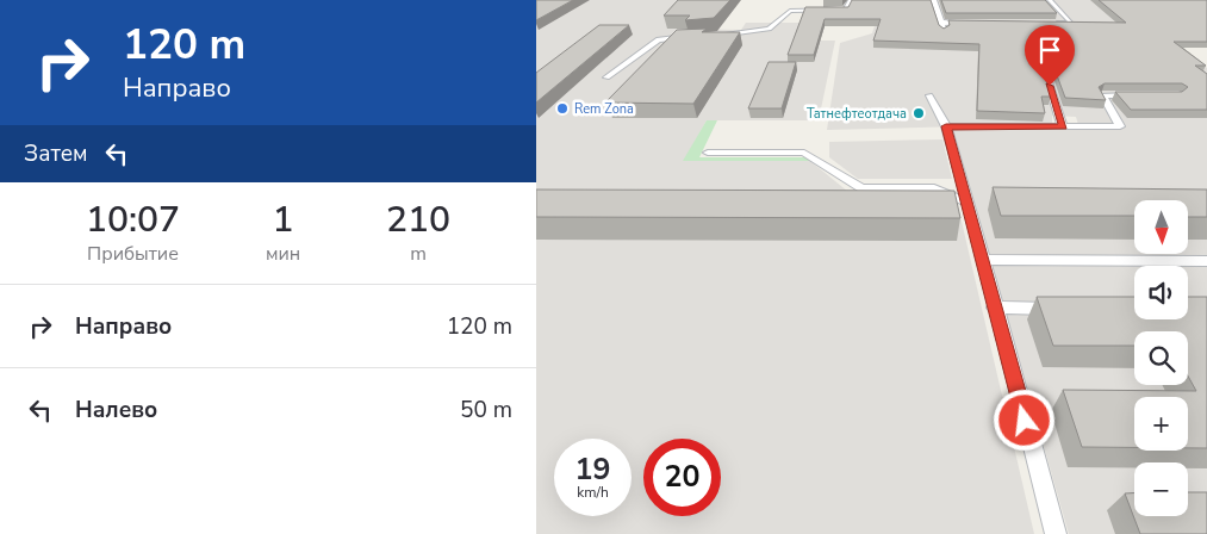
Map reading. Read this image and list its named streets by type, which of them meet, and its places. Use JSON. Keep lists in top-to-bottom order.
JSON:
{
  "places": ["Rem Zona", "Татнефтеотдача"],
  "north": "bottom",
  "page": {
    "turn": ["120 m", "Направо"],
    "then": "Затем",
    "eta": [
      "10:07",
      "Прибытие",
      "1",
      "мин",
      "210",
      "m"
    ],
    "map_buttons": ["+", "−"],
    "list": [
      {
        "name": "Направо",
        "value": "120 m"
      },
      {
        "name": "Налево",
        "value": "50 m"
      }
    ],
    "speed": "19 km/h",
    "limit": "20"
  }
}
